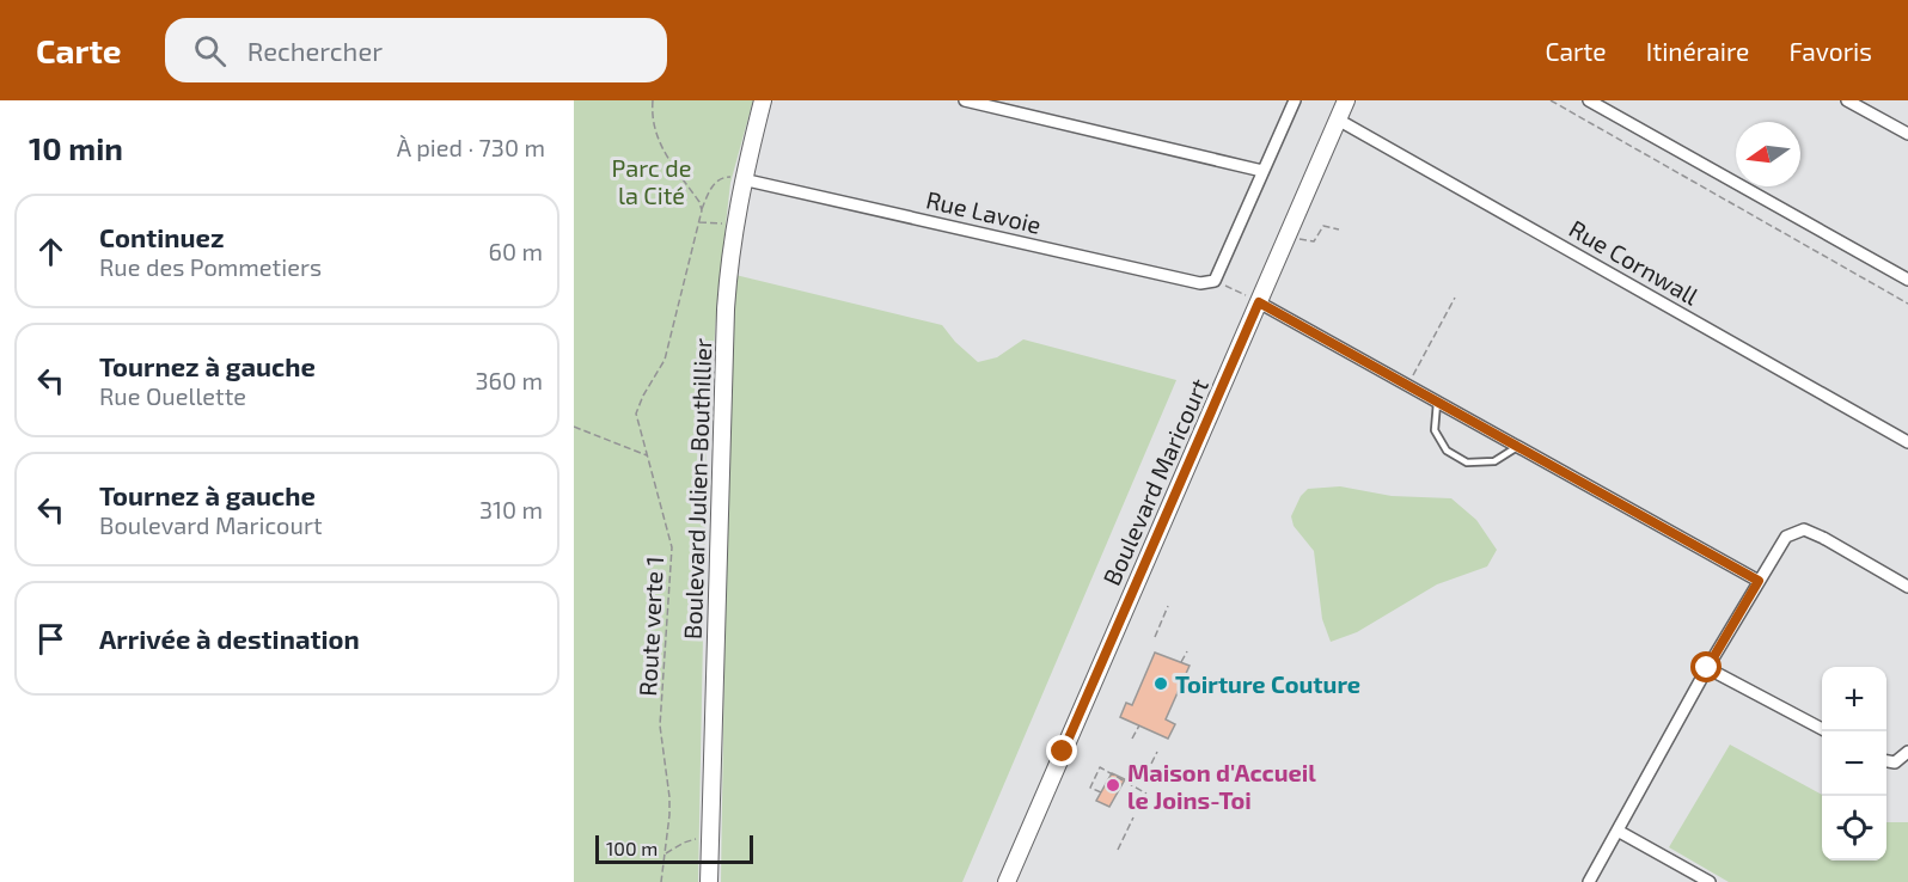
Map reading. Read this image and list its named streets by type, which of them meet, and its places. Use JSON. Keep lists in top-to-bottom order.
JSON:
{
  "streets": {
    "street": [
      "Rue Lavoie",
      "Rue Cornwall",
      "Boulevard Maricourt",
      "Boulevard Julien-Bouthillier"
    ],
    "path": ["Route verte 1"]
  },
  "crossings": [
    ["Rue Lavoie", "Boulevard Julien-Bouthillier"],
    ["Rue Lavoie", "Route verte 1"],
    ["Rue Cornwall", "Boulevard Maricourt"],
    ["Boulevard Julien-Bouthillier", "Route verte 1"]
  ],
  "parks": ["Parc de la Cité"],
  "places": ["Toirture Couture", "Maison d'Accueil le Joins-Toi"],
  "scale_bar": "100 m",
  "north": "left",
  "page": {
    "header": "Carte",
    "search": "Rechercher",
    "nav": ["Carte", "Itinéraire", "Favoris"],
    "heading": ["10 min", "À pied · 730 m"],
    "list": [
      ["Continuez", "Rue des Pommetiers", "60 m"],
      ["Tournez à gauche", "Rue Ouellette", "360 m"],
      ["Tournez à gauche", "Boulevard Maricourt", "310 m"],
      "Arrivée à destination"
    ],
    "map_buttons": ["+", "−"],
    "scale": "100 m"
  }
}
